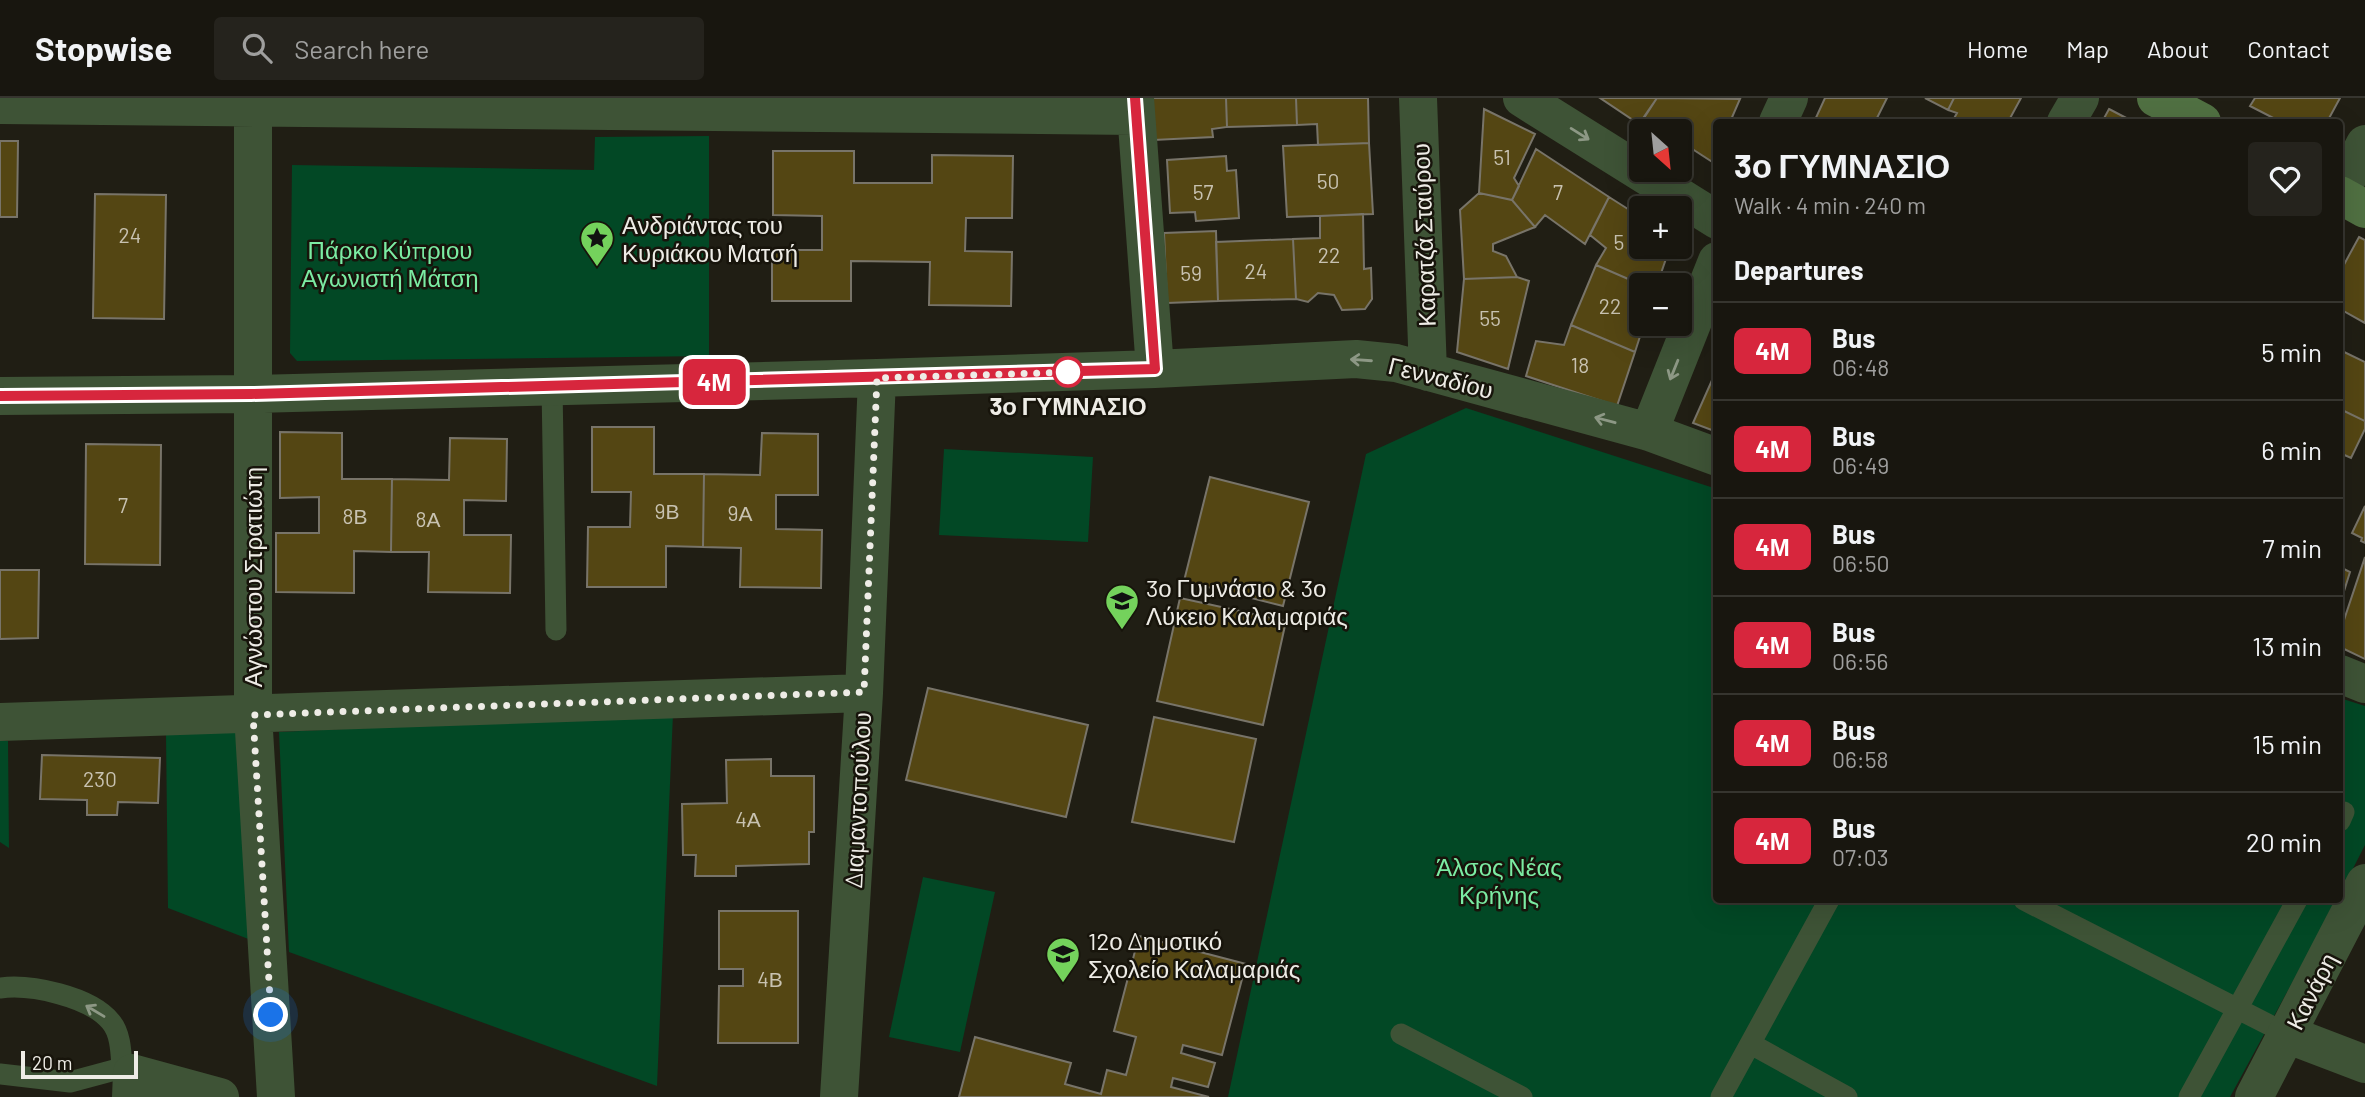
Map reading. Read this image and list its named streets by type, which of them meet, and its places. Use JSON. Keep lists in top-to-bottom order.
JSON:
{
  "streets": {
    "street": [
      "Καρατζά Σταύρου",
      "Γενναδίου",
      "Αγνώστου Στρατιώτη",
      "Διαμαντοπούλου",
      "Κανάρη"
    ]
  },
  "crossings": [
    ["Καρατζά Σταύρου", "Γενναδίου"],
    ["Γενναδίου", "Αγνώστου Στρατιώτη"],
    ["Γενναδίου", "Διαμαντοπούλου"]
  ],
  "parks": ["Πάρκο Κύπριου Αγωνιστή Μάτση", "Άλσος Νέας Κρήνης"],
  "places": {
    "place": ["Ανδριάντας του Κυριάκου Ματσή"],
    "other": ["3ο ΓΥΜΝΑΣΙΟ"],
    "school or university": ["3ο Γυμνάσιο & 3ο Λύκειο Καλαμαριάς", "12ο Δημοτικό Σχολείο Καλαμαριάς"]
  },
  "lines": ["bus line 4Μ"],
  "house_numbers": [
    "51",
    "50",
    "57",
    "7",
    "24",
    "5",
    "22",
    "24",
    "59",
    "22",
    "55",
    "18",
    "7",
    "9Β",
    "9Α",
    "8Β",
    "8Α",
    "230",
    "4Α",
    "4Β"
  ],
  "scale_bar": "20 m",
  "north": "bottom right",
  "page": {
    "header": "Stopwise",
    "search": "Search here",
    "nav": [
      "Home",
      "Map",
      "About",
      "Contact"
    ],
    "on_map": "4Μ",
    "map_buttons": ["+", "−"],
    "heading": [
      ["3ο ΓΥΜΝΑΣΙΟ", "Walk · 4 min · 240 m"],
      "Departures"
    ],
    "list": [
      {
        "mark": "4Μ",
        "name": "Bus",
        "note": "06:48",
        "value": "5 min"
      },
      {
        "mark": "4Μ",
        "name": "Bus",
        "note": "06:49",
        "value": "6 min"
      },
      {
        "mark": "4Μ",
        "name": "Bus",
        "note": "06:50",
        "value": "7 min"
      },
      {
        "mark": "4Μ",
        "name": "Bus",
        "note": "06:56",
        "value": "13 min"
      },
      {
        "mark": "4Μ",
        "name": "Bus",
        "note": "06:58",
        "value": "15 min"
      },
      {
        "mark": "4Μ",
        "name": "Bus",
        "note": "07:03",
        "value": "20 min"
      }
    ],
    "scale": "20 m"
  }
}
